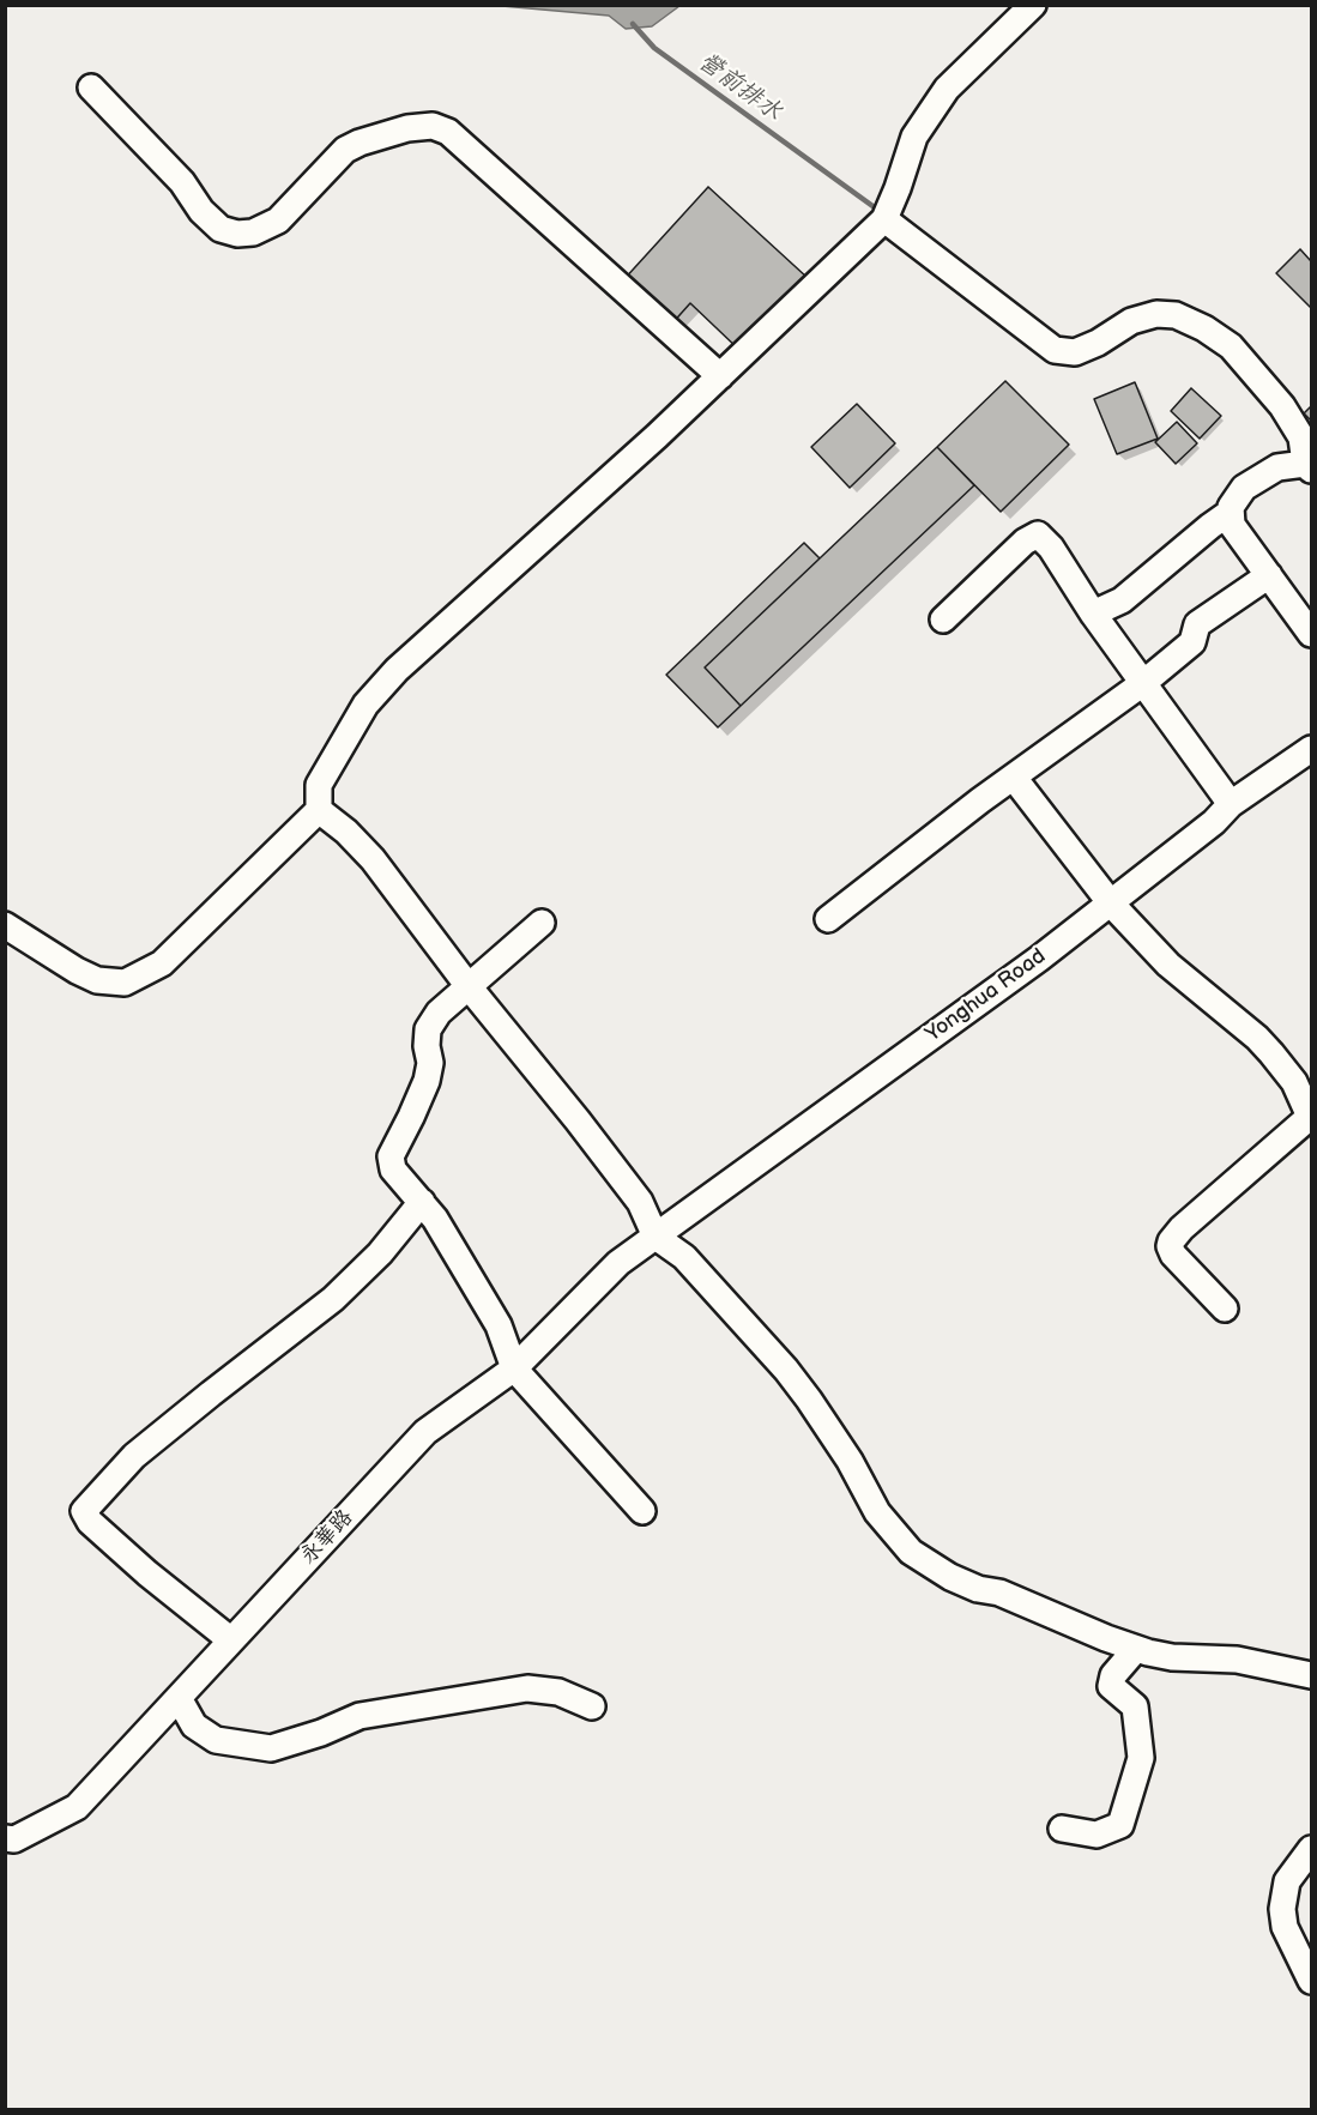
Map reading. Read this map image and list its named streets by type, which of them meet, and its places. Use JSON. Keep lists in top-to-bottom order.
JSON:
{
  "streets": {
    "street": ["Yonghua Road", "永華路"]
  },
  "crossings": [
    ["Yonghua Road", "永華路"]
  ],
  "water": ["營前排水"]
}
